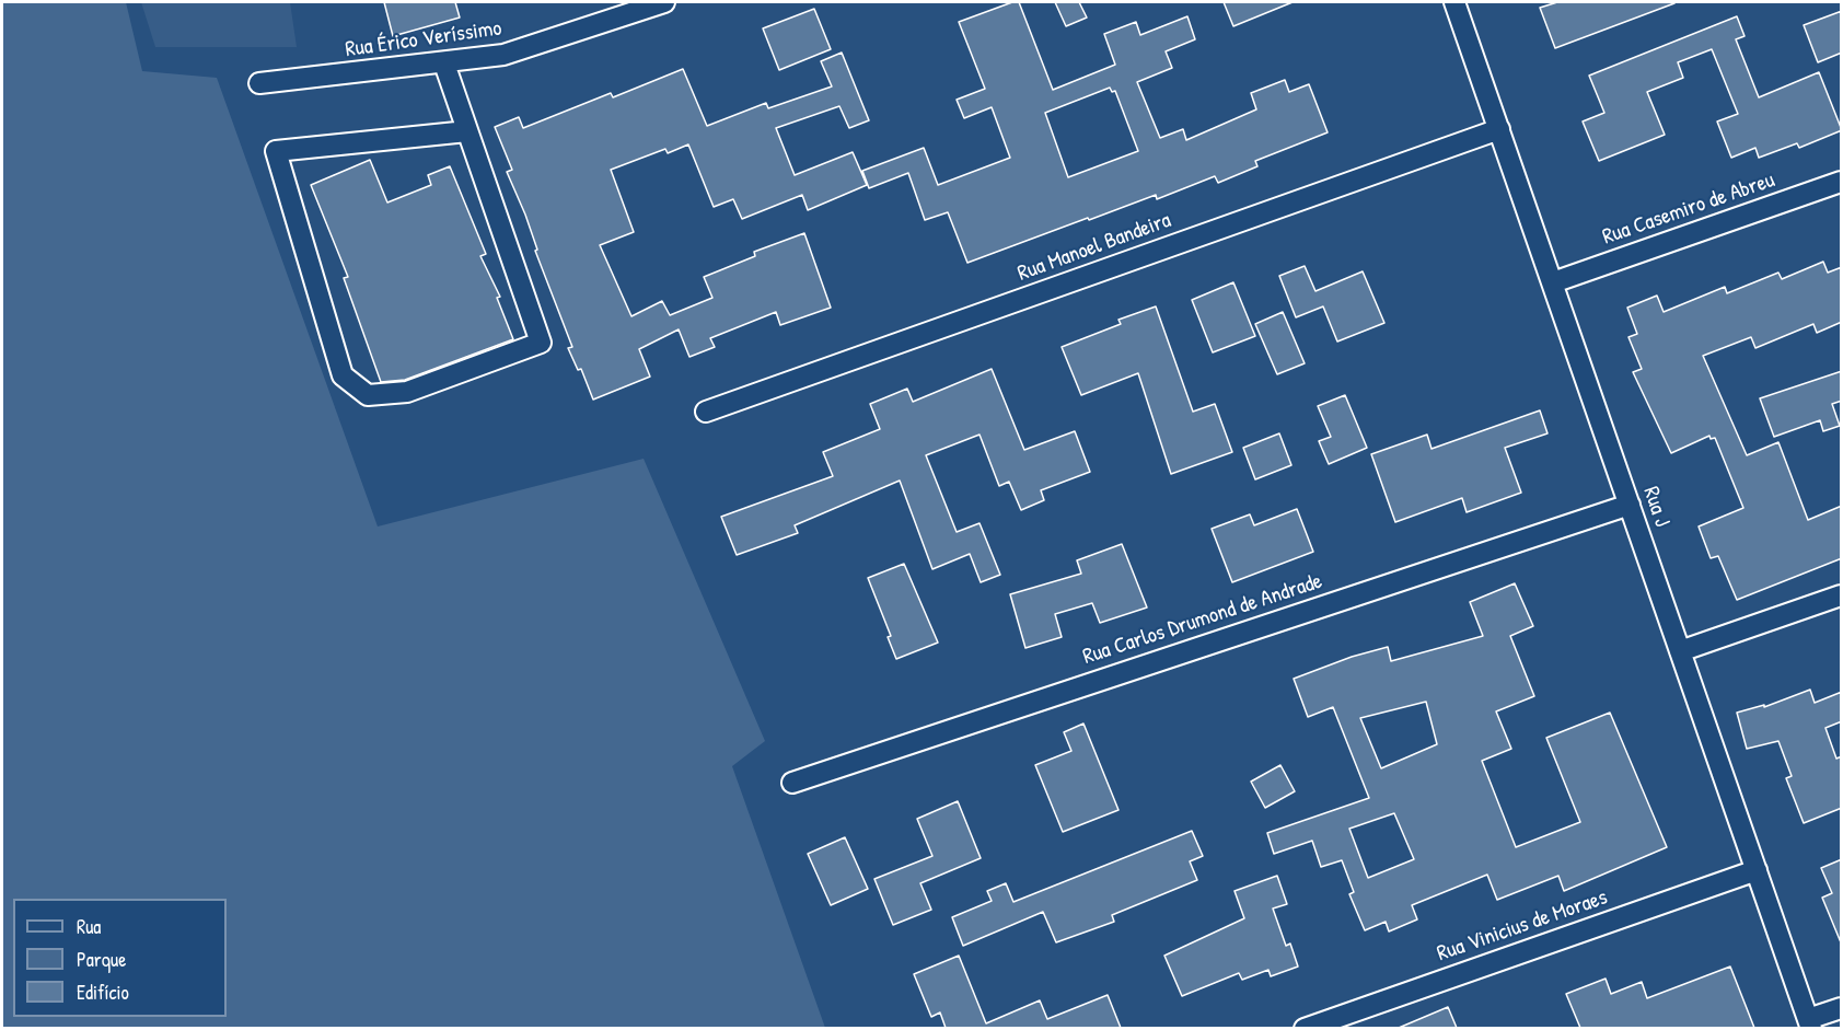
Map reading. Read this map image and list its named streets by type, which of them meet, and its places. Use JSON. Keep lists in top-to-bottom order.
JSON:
{
  "streets": {
    "street": [
      "Rua Érico Veríssimo",
      "Rua Casemiro de Abreu",
      "Rua Manoel Bandeira",
      "Rua J",
      "Rua Carlos Drumond de Andrade",
      "Rua Vinicius de Moraes"
    ]
  },
  "crossings": [
    ["Rua Casemiro de Abreu", "Rua J"],
    ["Rua Manoel Bandeira", "Rua J"],
    ["Rua J", "Rua Carlos Drumond de Andrade"],
    ["Rua J", "Rua Vinicius de Moraes"]
  ],
  "legend": ["Rua", "Parque", "Edifício"]
}
